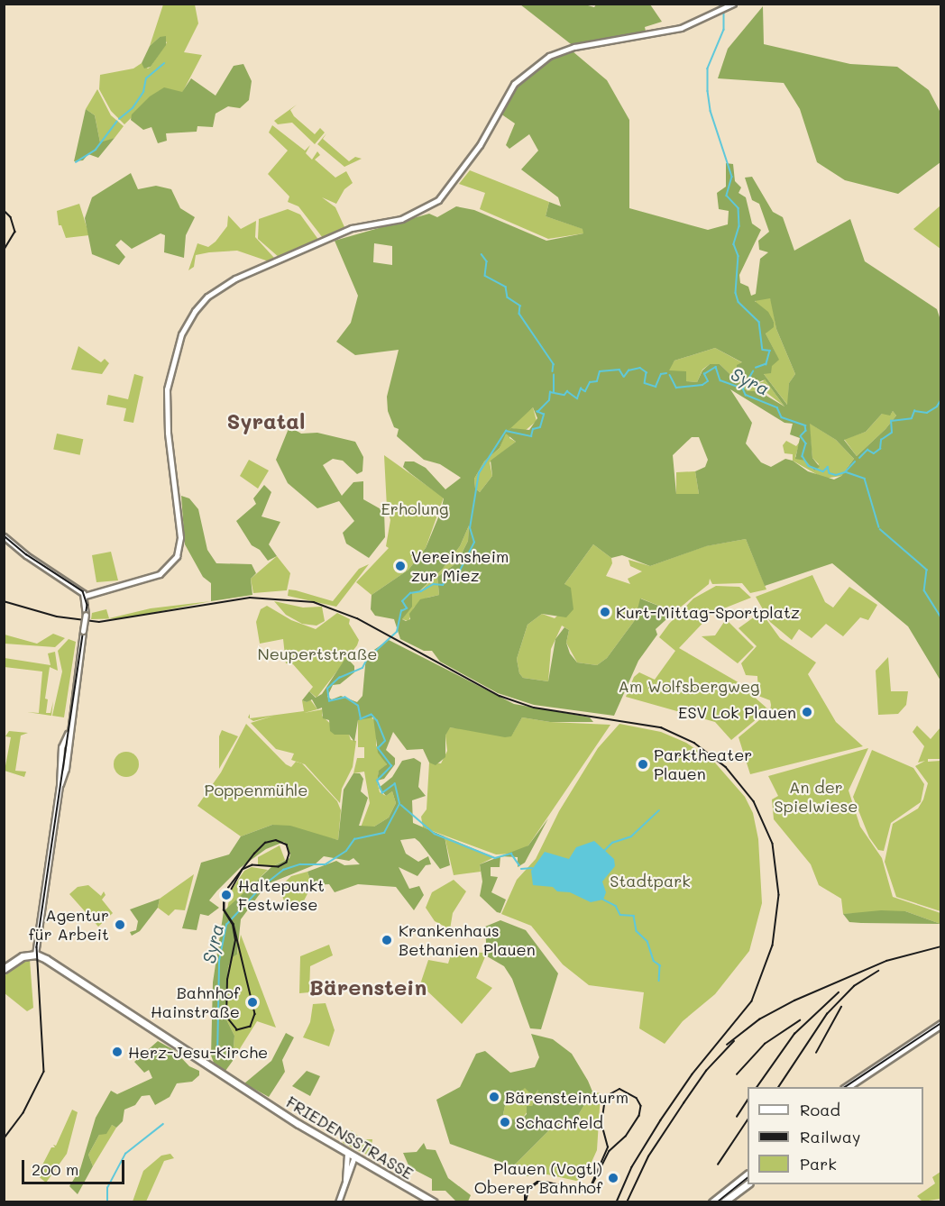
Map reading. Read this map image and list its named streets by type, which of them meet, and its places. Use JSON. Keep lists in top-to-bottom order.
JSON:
{
  "streets": {
    "main road": ["FRIEDENSSTRASSE"]
  },
  "districts": ["Syratal", "Bärenstein"],
  "water": ["Syra"],
  "parks": [
    "Erholung",
    "Neupertstraße",
    "Am Wolfsbergweg",
    "An der Spielwiese",
    "Poppenmühle",
    "Stadtpark"
  ],
  "places": [
    "Vereinsheim zur Miez",
    "Kurt-Mittag-Sportplatz",
    "ESV Lok Plauen",
    "Parktheater Plauen",
    "Haltepunkt Festwiese",
    "Agentur für Arbeit",
    "Krankenhaus Bethanien Plauen",
    "Bahnhof Hainstraße",
    "Herz-Jesu-Kirche",
    "Bärensteinturm",
    "Schachfeld",
    "Plauen (Vogtl) Oberer Bahnhof"
  ],
  "legend": ["Road", "Railway", "Park"],
  "scale_bar": "200 m"
}
